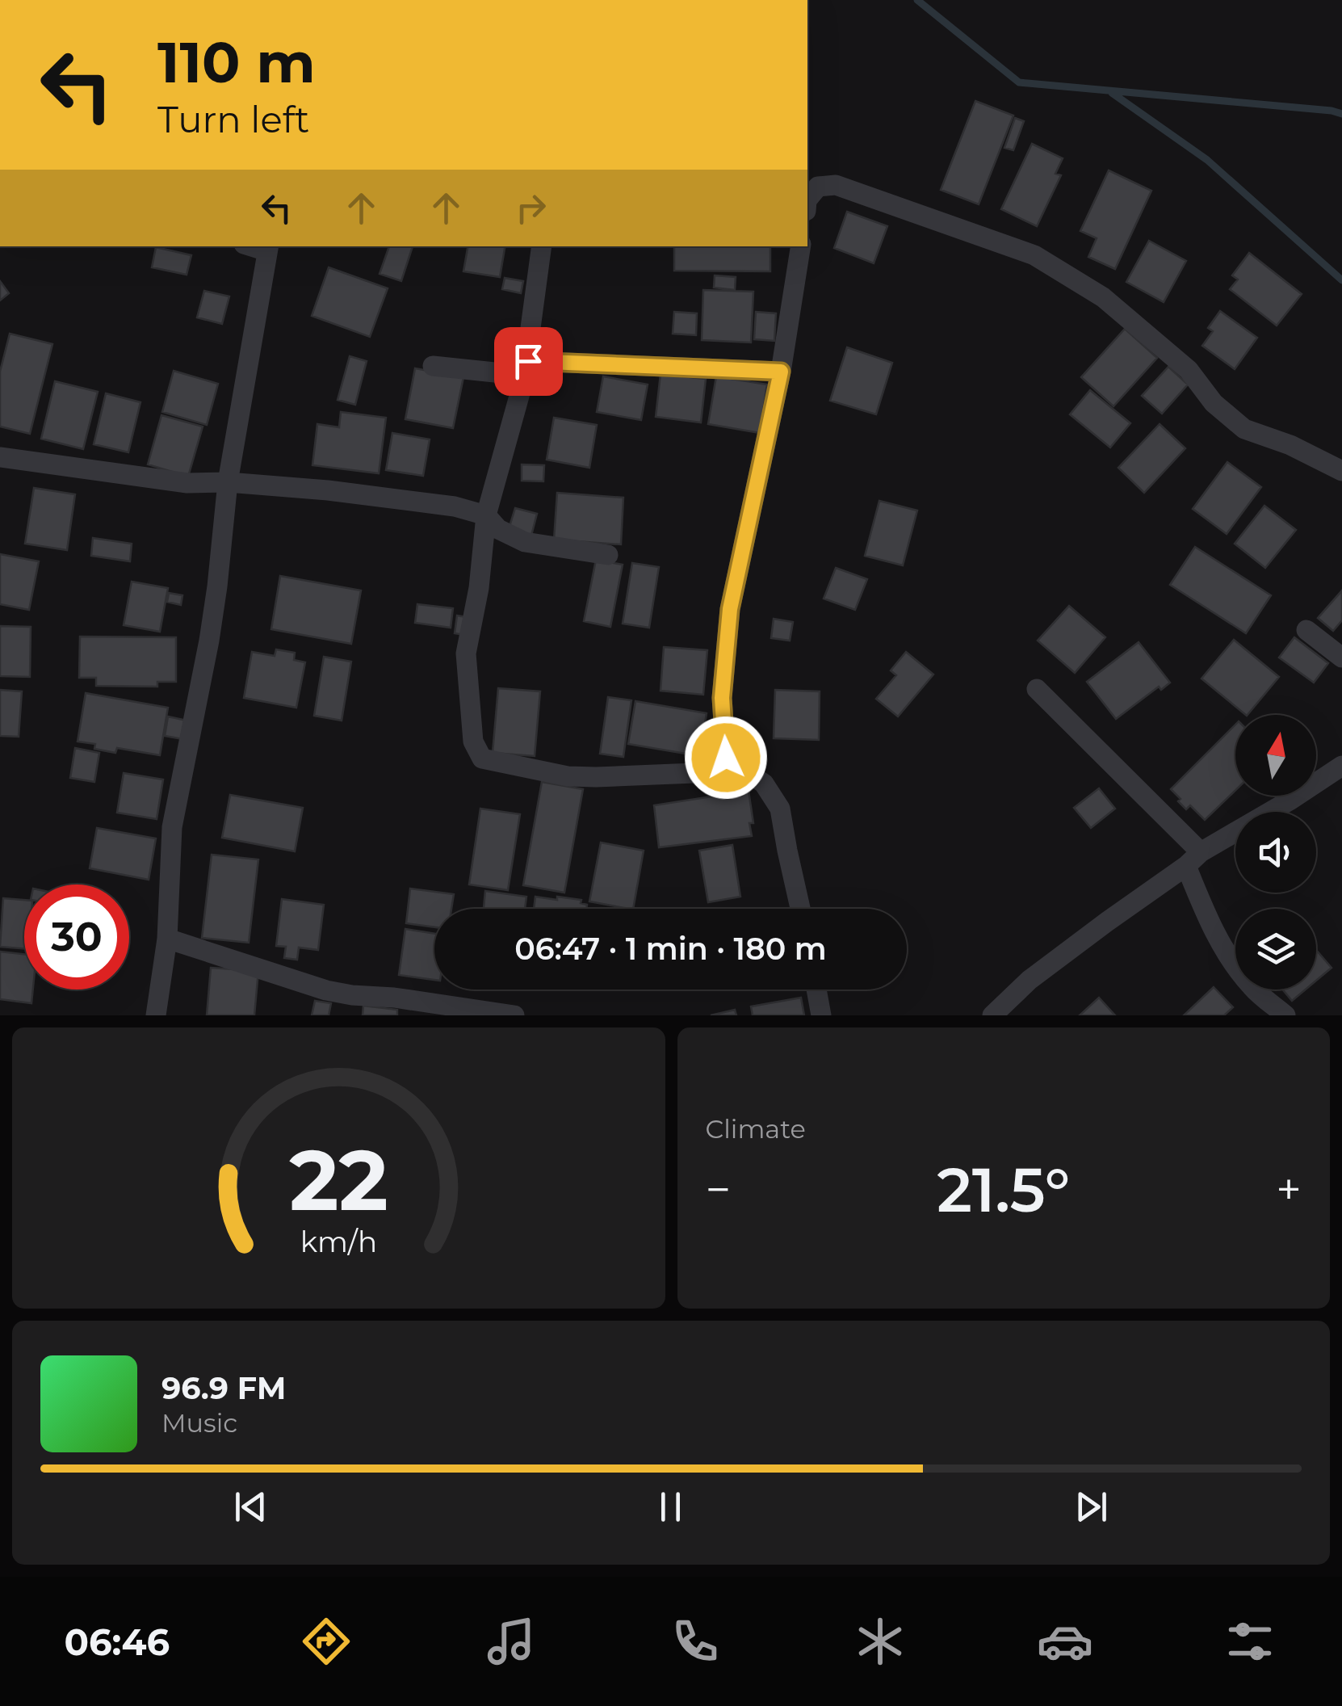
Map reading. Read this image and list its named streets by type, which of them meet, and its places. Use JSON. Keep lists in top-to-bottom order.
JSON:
{
  "north": "top",
  "page": {
    "turn": ["110 m", "Turn left"],
    "limit": "30",
    "trip": "06:47 · 1 min · 180 m",
    "tile": "Climate",
    "heat": ["−", "21.5°", "+"],
    "song": ["96.9 FM", "Music"],
    "tabs": "06:46",
    "gauge": ["22", "km/h"]
  }
}
